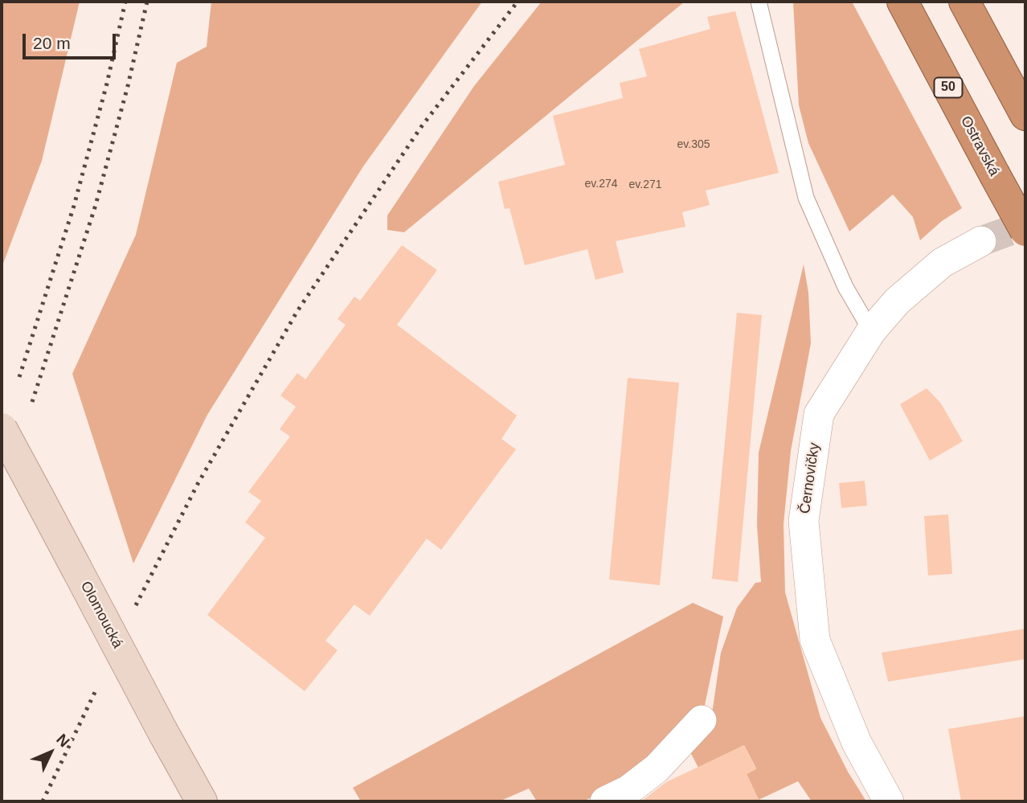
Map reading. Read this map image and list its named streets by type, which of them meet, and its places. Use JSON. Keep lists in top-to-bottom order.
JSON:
{
  "streets": {
    "highway": ["50", "Ostravská"],
    "main road": ["Olomoucká"],
    "street": ["Černovičky"]
  },
  "house_numbers": ["ev.305", "ev.274", "ev.271"],
  "scale_bar": "20 m",
  "north": "top right"
}
